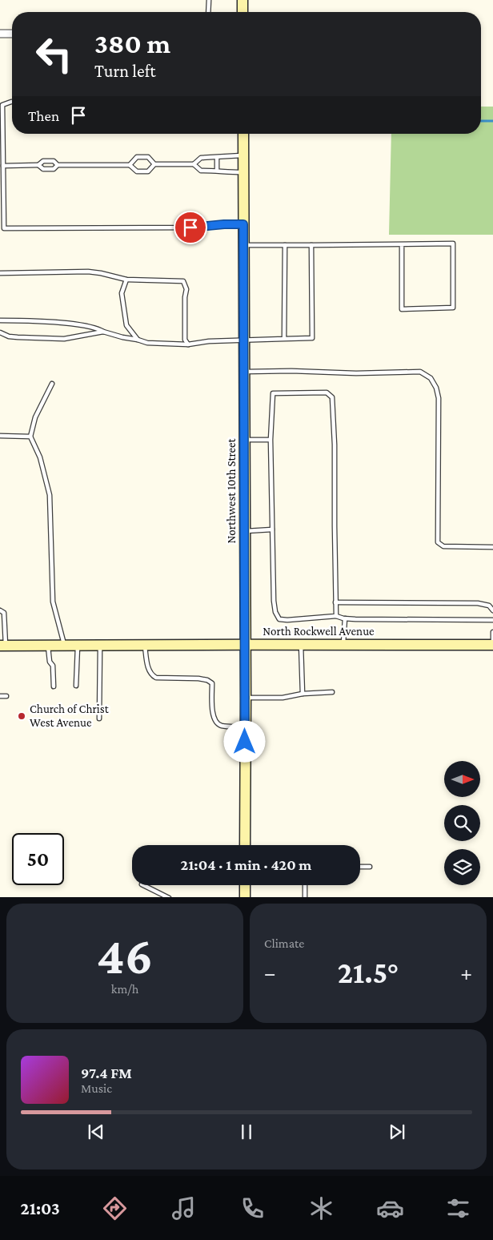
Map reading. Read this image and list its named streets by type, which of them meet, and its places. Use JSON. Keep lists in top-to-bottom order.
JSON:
{
  "streets": {
    "main road": ["Northwest 10th Street", "North Rockwell Avenue"]
  },
  "crossings": [
    ["Northwest 10th Street", "North Rockwell Avenue"]
  ],
  "places": ["Church of Christ West Avenue"],
  "north": "right",
  "page": {
    "turn": ["380 m", "Turn left"],
    "then": "Then",
    "limit": "50",
    "trip": "21:04 · 1 min · 420 m",
    "tile": [
      ["46", "km/h"],
      "Climate"
    ],
    "heat": ["−", "21.5°", "+"],
    "song": ["97.4 FM", "Music"],
    "tabs": "21:03"
  }
}
